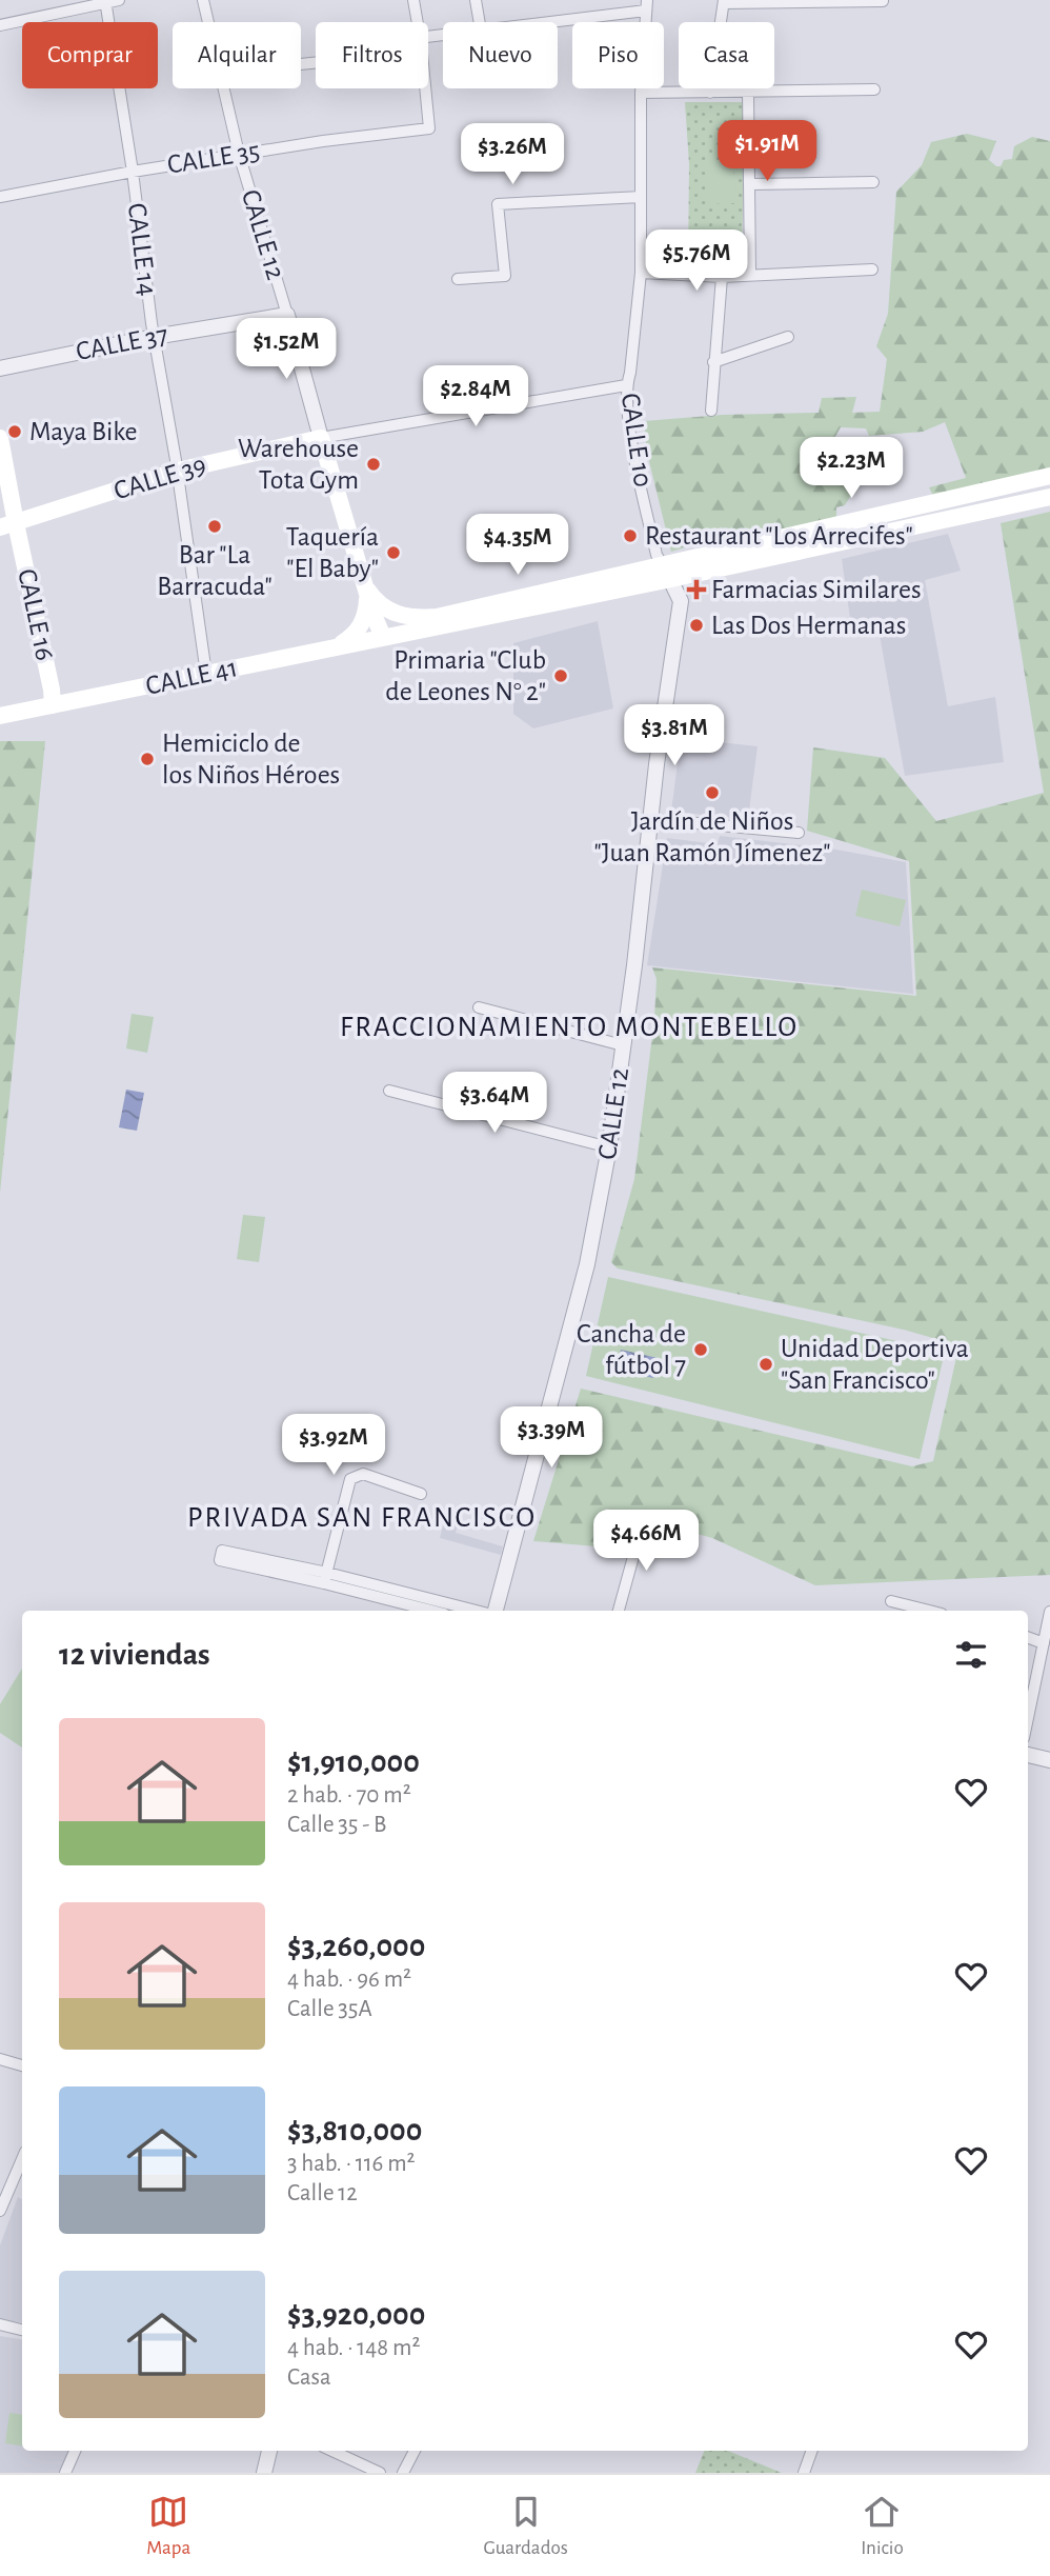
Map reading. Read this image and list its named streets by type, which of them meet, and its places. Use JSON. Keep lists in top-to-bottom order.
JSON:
{
  "streets": {
    "main road": [
      "CALLE 12",
      "CALLE 39",
      "CALLE 16",
      "CALLE 41"
    ],
    "street": [
      "CALLE 35",
      "CALLE 14",
      "CALLE 37",
      "CALLE 10"
    ]
  },
  "crossings": [
    ["CALLE 35", "CALLE 12"],
    ["CALLE 35", "CALLE 14"],
    ["CALLE 12", "CALLE 37"],
    ["CALLE 12", "CALLE 10"],
    ["CALLE 12", "CALLE 39"],
    ["CALLE 12", "CALLE 41"],
    ["CALLE 14", "CALLE 37"],
    ["CALLE 14", "CALLE 39"],
    ["CALLE 14", "CALLE 41"],
    ["CALLE 10", "CALLE 39"],
    ["CALLE 10", "CALLE 41"],
    ["CALLE 39", "CALLE 16"],
    ["CALLE 16", "CALLE 41"]
  ],
  "districts": ["FRACCIONAMIENTO MONTEBELLO", "PRIVADA SAN FRANCISCO"],
  "places": {
    "other": [
      "Maya Bike",
      "Warehouse Tota Gym",
      "Bar \"La Barracuda\"",
      "Restaurant \"Los Arrecifes\"",
      "Taquería \"El Baby\"",
      "Las Dos Hermanas",
      "Primaria \"Club de Leones N° 2\"",
      "Hemiciclo de los Niños Héroes",
      "Jardín de Niños \"Juan Ramón Jímenez\"",
      "Cancha de fútbol 7",
      "Unidad Deportiva \"San Francisco\""
    ],
    "health": ["Farmacias Similares"]
  },
  "page": {
    "chip": [
      "Comprar",
      "Alquilar",
      "Filtros",
      "Nuevo",
      "Piso",
      "Casa"
    ],
    "price": [
      "$1.91M",
      "$3.26M",
      "$5.76M",
      "$1.52M",
      "$2.84M",
      "$2.23M",
      "$4.35M",
      "$3.81M",
      "$3.64M",
      "$3.39M",
      "$3.92M",
      "$4.66M"
    ],
    "heading": "12 viviendas",
    "list": [
      {
        "name": "$1,910,000",
        "note": "2 hab. · 70 m² · Calle 35 - B"
      },
      {
        "name": "$3,260,000",
        "note": "4 hab. · 96 m² · Calle 35A"
      },
      {
        "name": "$3,810,000",
        "note": "3 hab. · 116 m² · Calle 12"
      },
      {
        "name": "$3,920,000",
        "note": "4 hab. · 148 m² · Casa"
      }
    ],
    "tabs": ["Mapa", "Guardados", "Inicio"]
  }
}
